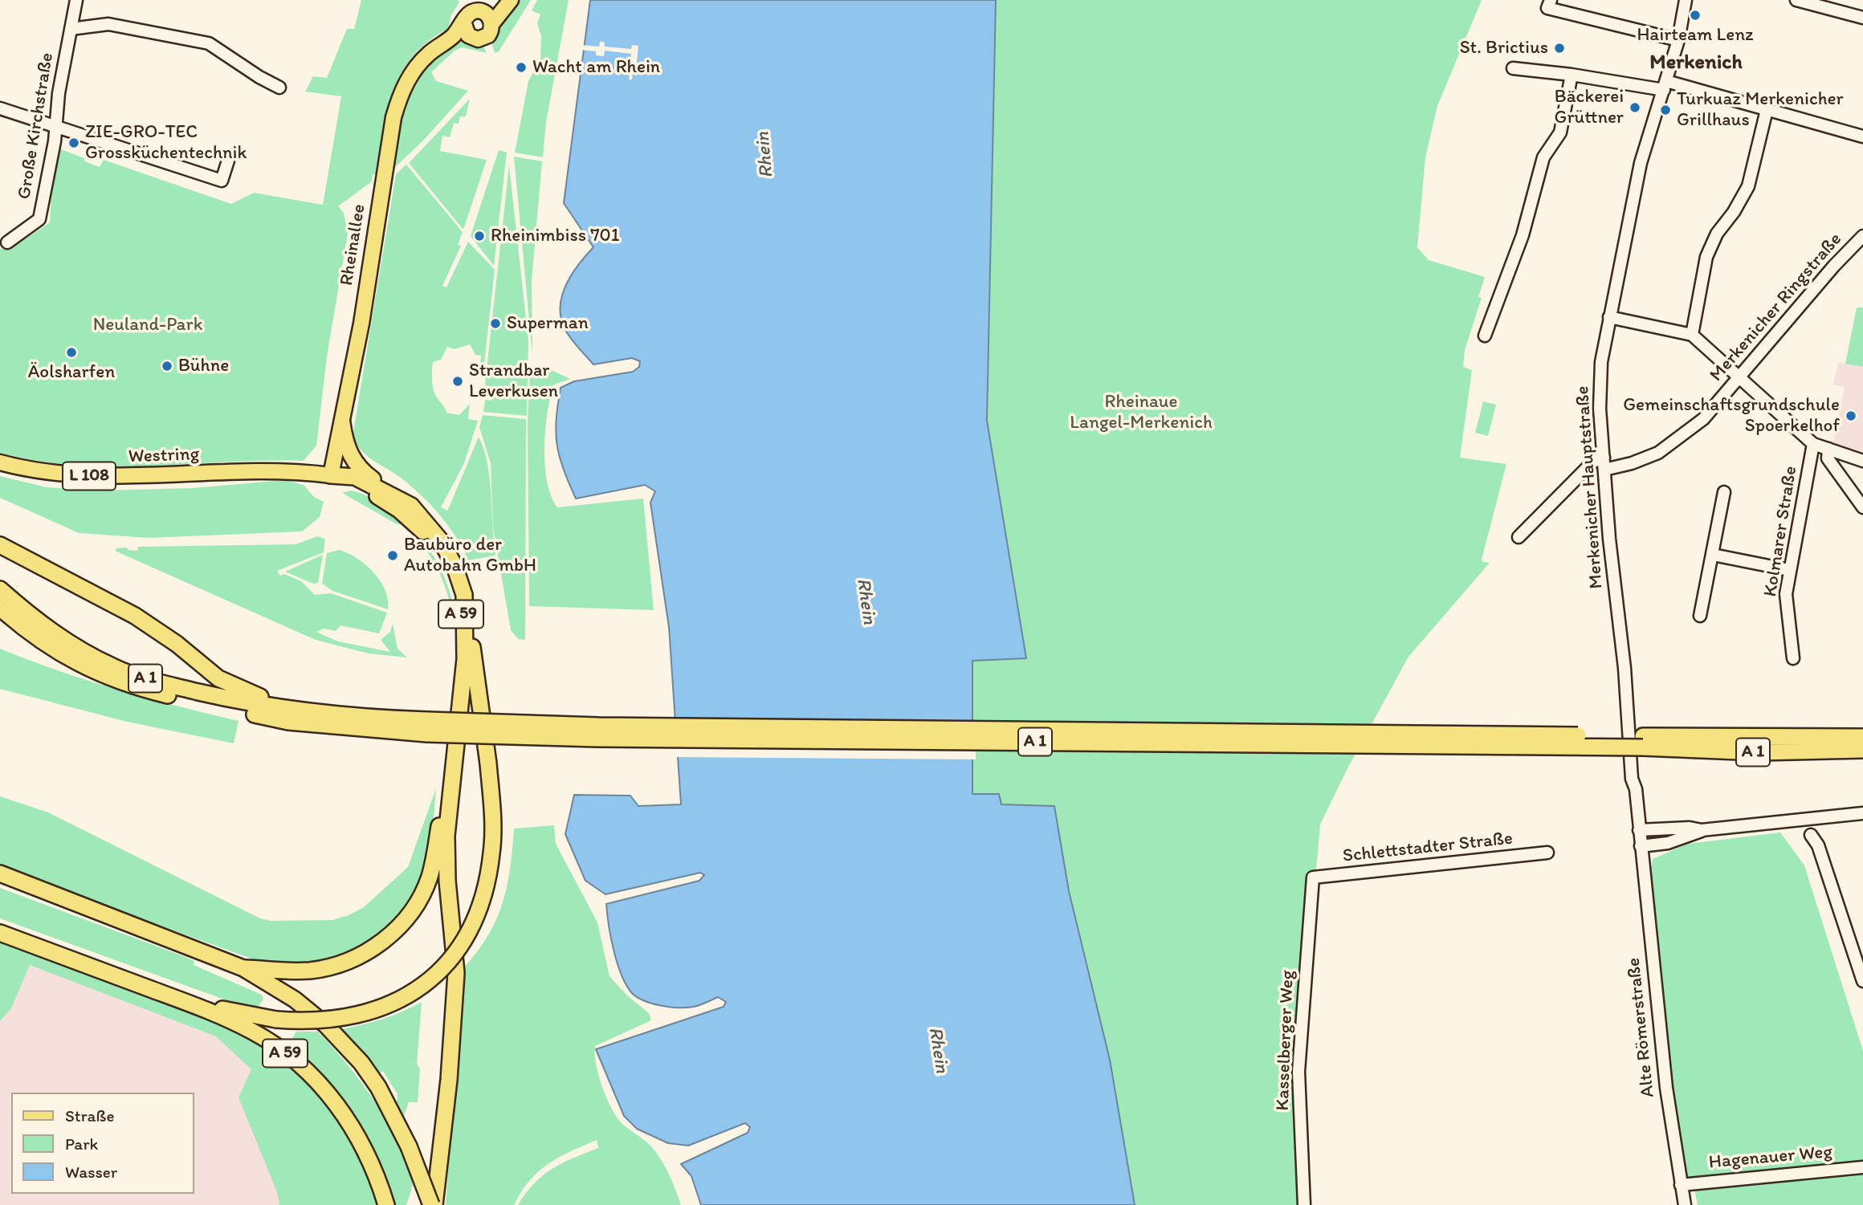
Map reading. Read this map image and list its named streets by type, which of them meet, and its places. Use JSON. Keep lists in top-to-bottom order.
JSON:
{
  "streets": {
    "highway": ["A 59", "A 1"],
    "main road": ["Rheinallee", "Westring", "L 108"],
    "street": [
      "Große Kirchstraße",
      "Merkenicher Ringstraße",
      "Merkenicher Hauptstraße",
      "Kolmarer Straße",
      "Schlettstadter Straße",
      "Alte Römerstraße",
      "Kasselberger Weg",
      "Hagenauer Weg"
    ]
  },
  "crossings": [
    ["Rheinallee", "Westring"],
    ["Rheinallee", "A 59"],
    ["Merkenicher Ringstraße", "Merkenicher Hauptstraße"],
    ["Westring", "A 59"],
    ["Merkenicher Hauptstraße", "Alte Römerstraße"],
    ["Schlettstadter Straße", "Kasselberger Weg"],
    ["Alte Römerstraße", "Hagenauer Weg"]
  ],
  "districts": ["Merkenich"],
  "water": ["Rhein"],
  "parks": ["Neuland-Park", "Rheinaue Langel-Merkenich"],
  "places": [
    "Hairteam Lenz",
    "St. Brictius",
    "Wacht am Rhein",
    "Bäckerei Grüttner",
    "Turkuaz Merkenicher Grillhaus",
    "ZIE-GRO-TEC Grossküchentechnik",
    "Rheinimbiss 701",
    "Superman",
    "Äolsharfen",
    "Bühne",
    "Strandbar Leverkusen",
    "Gemeinschaftsgrundschule Spoerkelhof",
    "Baubüro der Autobahn GmbH"
  ],
  "legend": ["Straße", "Park", "Wasser"]
}
